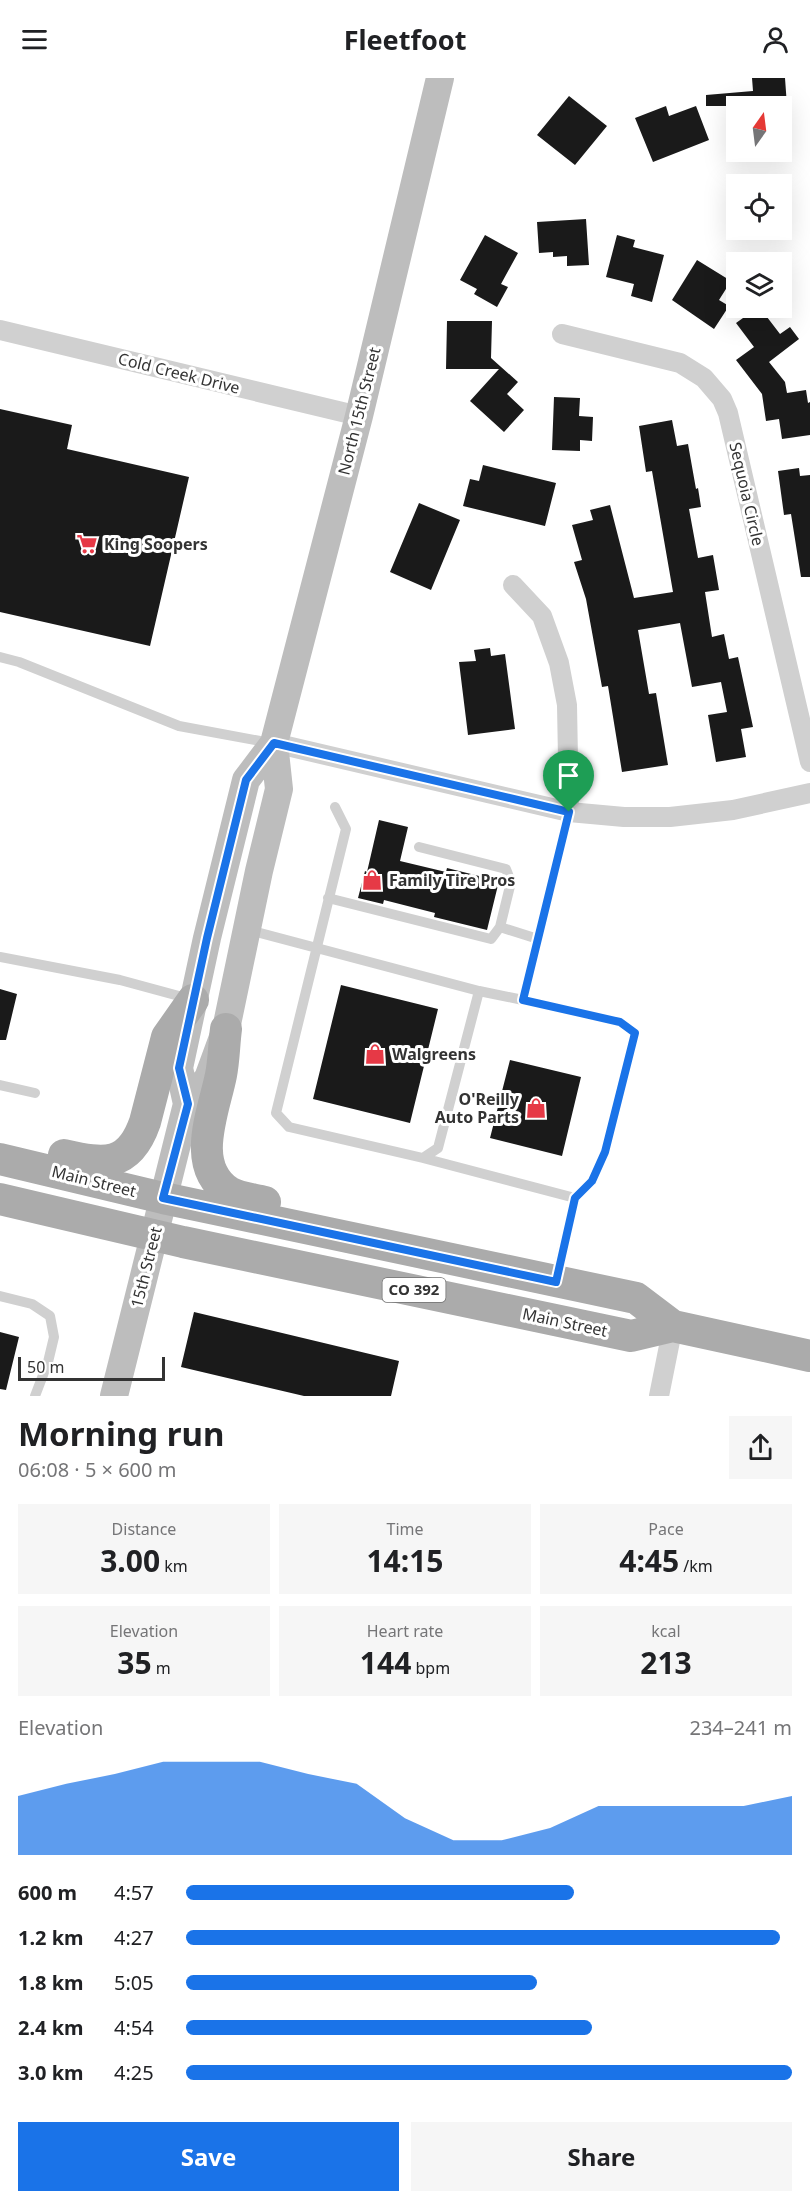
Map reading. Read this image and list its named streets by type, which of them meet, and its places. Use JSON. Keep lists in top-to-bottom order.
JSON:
{
  "streets": {
    "main road": ["Main Street", "CO 392"],
    "street": [
      "Cold Creek Drive",
      "North 15th Street",
      "Sequoia Circle",
      "15th Street"
    ]
  },
  "crossings": [
    ["Cold Creek Drive", "North 15th Street"],
    ["North 15th Street", "15th Street"],
    ["Main Street", "15th Street"]
  ],
  "places": {
    "supermarket": ["King Soopers"],
    "shop": ["Family Tire Pros", "Walgreens", "O'Reilly Auto Parts"]
  },
  "scale_bar": "50 m",
  "north": "top",
  "page": {
    "header": "Fleetfoot",
    "scale": "50 m",
    "heading": ["Morning run", "06:08 · 5 × 600 m"],
    "stats": [
      ["Distance", "3.00 km"],
      ["Time", "14:15"],
      ["Pace", "4:45 /km"],
      ["Elevation", "35 m"],
      ["Heart rate", "144 bpm"],
      ["kcal", "213"]
    ],
    "chart": ["Elevation", "234–241 m"],
    "list": [
      {
        "name": "600 m",
        "note": "4:57"
      },
      {
        "name": "1.2 km",
        "note": "4:27"
      },
      {
        "name": "1.8 km",
        "note": "5:05"
      },
      {
        "name": "2.4 km",
        "note": "4:54"
      },
      {
        "name": "3.0 km",
        "note": "4:25"
      }
    ],
    "buttons": ["Save", "Share"]
  }
}
